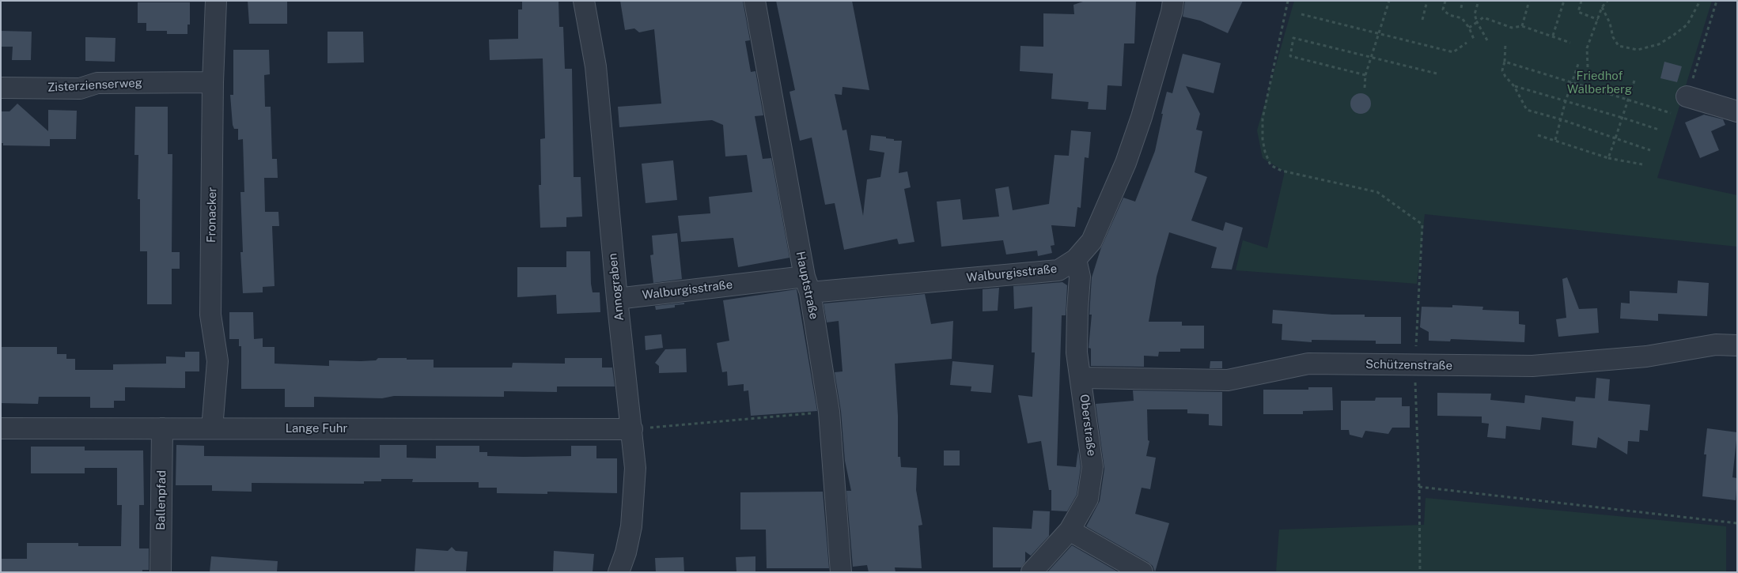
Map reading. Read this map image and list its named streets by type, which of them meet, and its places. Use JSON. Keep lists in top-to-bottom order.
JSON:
{
  "streets": {
    "street": [
      "Zisterzienserweg",
      "Fronacker",
      "Walburgisstraße",
      "Hauptstraße",
      "Annograben",
      "Schützenstraße",
      "Oberstraße",
      "Lange Fuhr",
      "Ballenpfad"
    ]
  },
  "crossings": [
    ["Zisterzienserweg", "Fronacker"],
    ["Fronacker", "Lange Fuhr"],
    ["Walburgisstraße", "Hauptstraße"],
    ["Walburgisstraße", "Annograben"],
    ["Walburgisstraße", "Oberstraße"],
    ["Annograben", "Lange Fuhr"],
    ["Schützenstraße", "Oberstraße"],
    ["Lange Fuhr", "Ballenpfad"]
  ],
  "parks": ["Friedhof Walberberg"]
}
